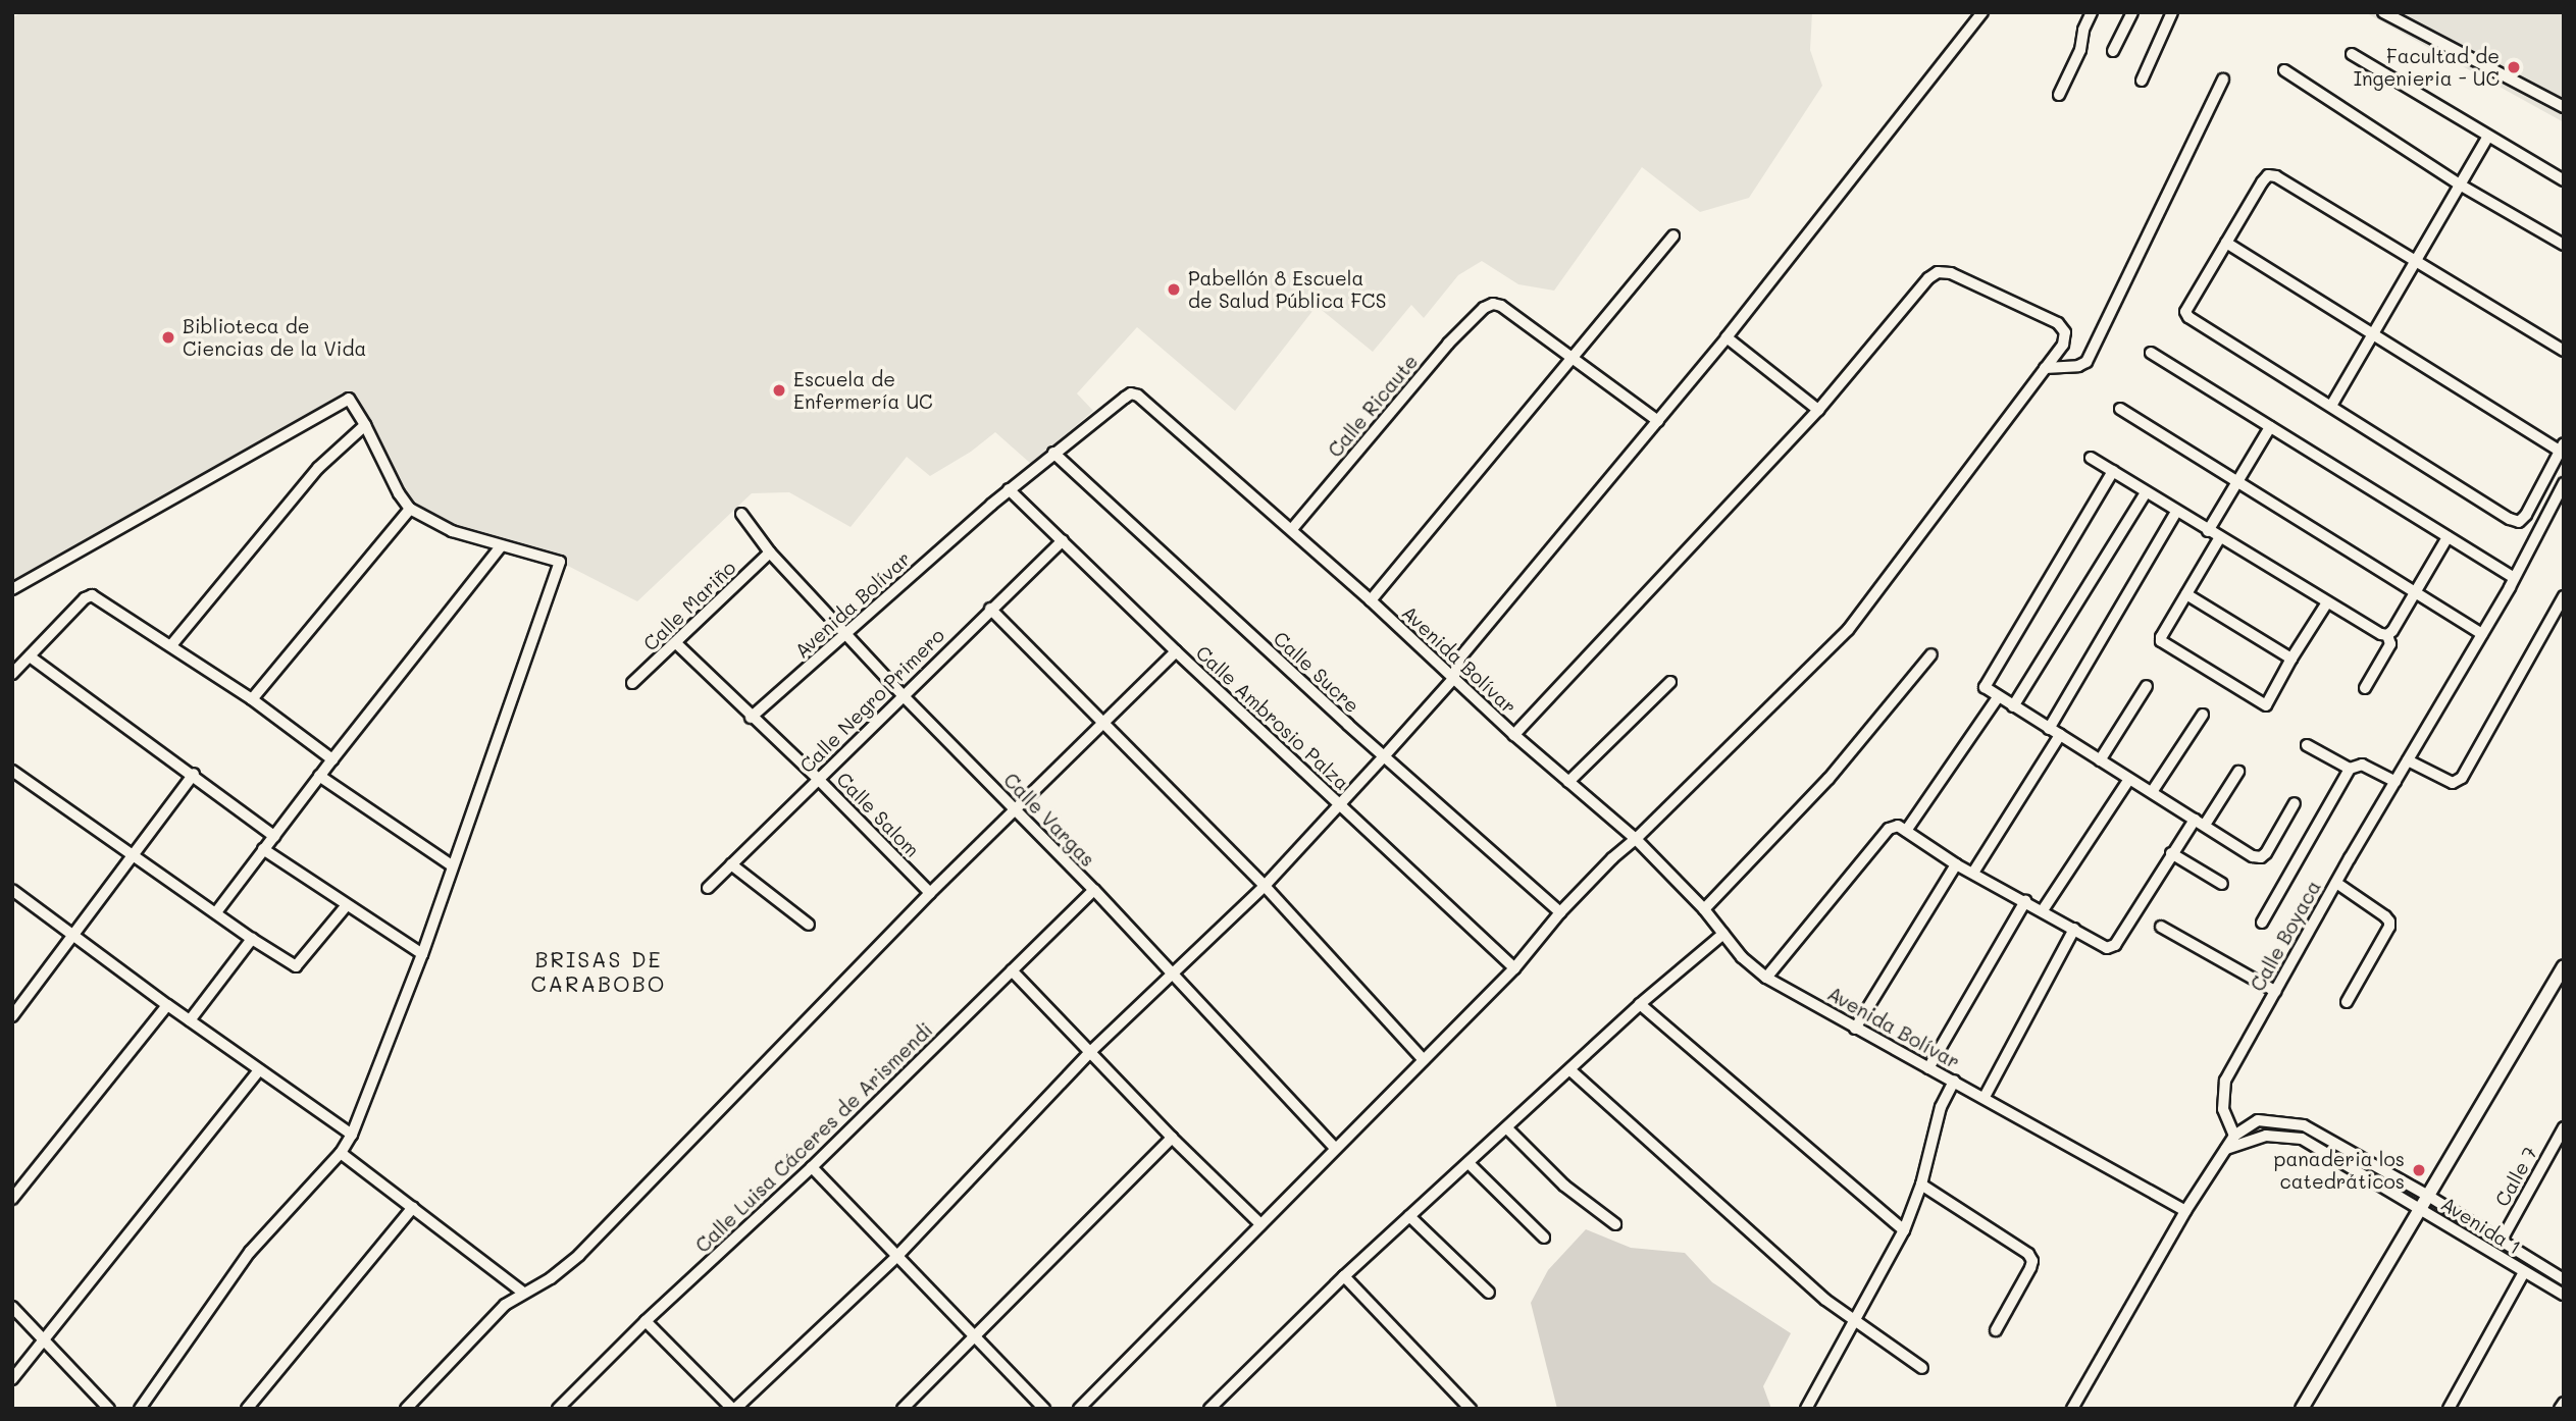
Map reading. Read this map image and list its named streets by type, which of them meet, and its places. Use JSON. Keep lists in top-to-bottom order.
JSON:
{
  "streets": {
    "street": [
      "Calle Ricaute",
      "Avenida Bolívar",
      "Calle Mariño",
      "Calle Sucre",
      "Calle Negro Primero",
      "Calle Ambrosio Palza",
      "Calle Salom",
      "Calle Vargas",
      "Calle Boyaca",
      "Calle Luisa Cáceres de Arismendi",
      "Calle 7",
      "Avenida 1"
    ]
  },
  "crossings": [
    ["Calle Ricaute", "Avenida Bolívar"],
    ["Avenida Bolívar", "Calle Sucre"],
    ["Avenida Bolívar", "Calle Ambrosio Palza"],
    ["Avenida Bolívar", "Calle Salom"],
    ["Avenida Bolívar", "Calle Vargas"],
    ["Calle Mariño", "Calle Salom"],
    ["Calle Mariño", "Calle Vargas"],
    ["Calle Negro Primero", "Calle Ambrosio Palza"],
    ["Calle Negro Primero", "Calle Salom"],
    ["Calle Negro Primero", "Calle Vargas"],
    ["Calle Vargas", "Calle Luisa Cáceres de Arismendi"],
    ["Calle Boyaca", "Avenida 1"],
    ["Calle 7", "Avenida 1"]
  ],
  "districts": ["BRISAS DE CARABOBO"],
  "places": [
    "Facultad de Ingenieria - UC",
    "Pabellón 8 Escuela de Salud Pública FCS",
    "Biblioteca de Ciencias de la Vida",
    "Escuela de Enfermería UC",
    "panaderia los catedráticos"
  ]
}
